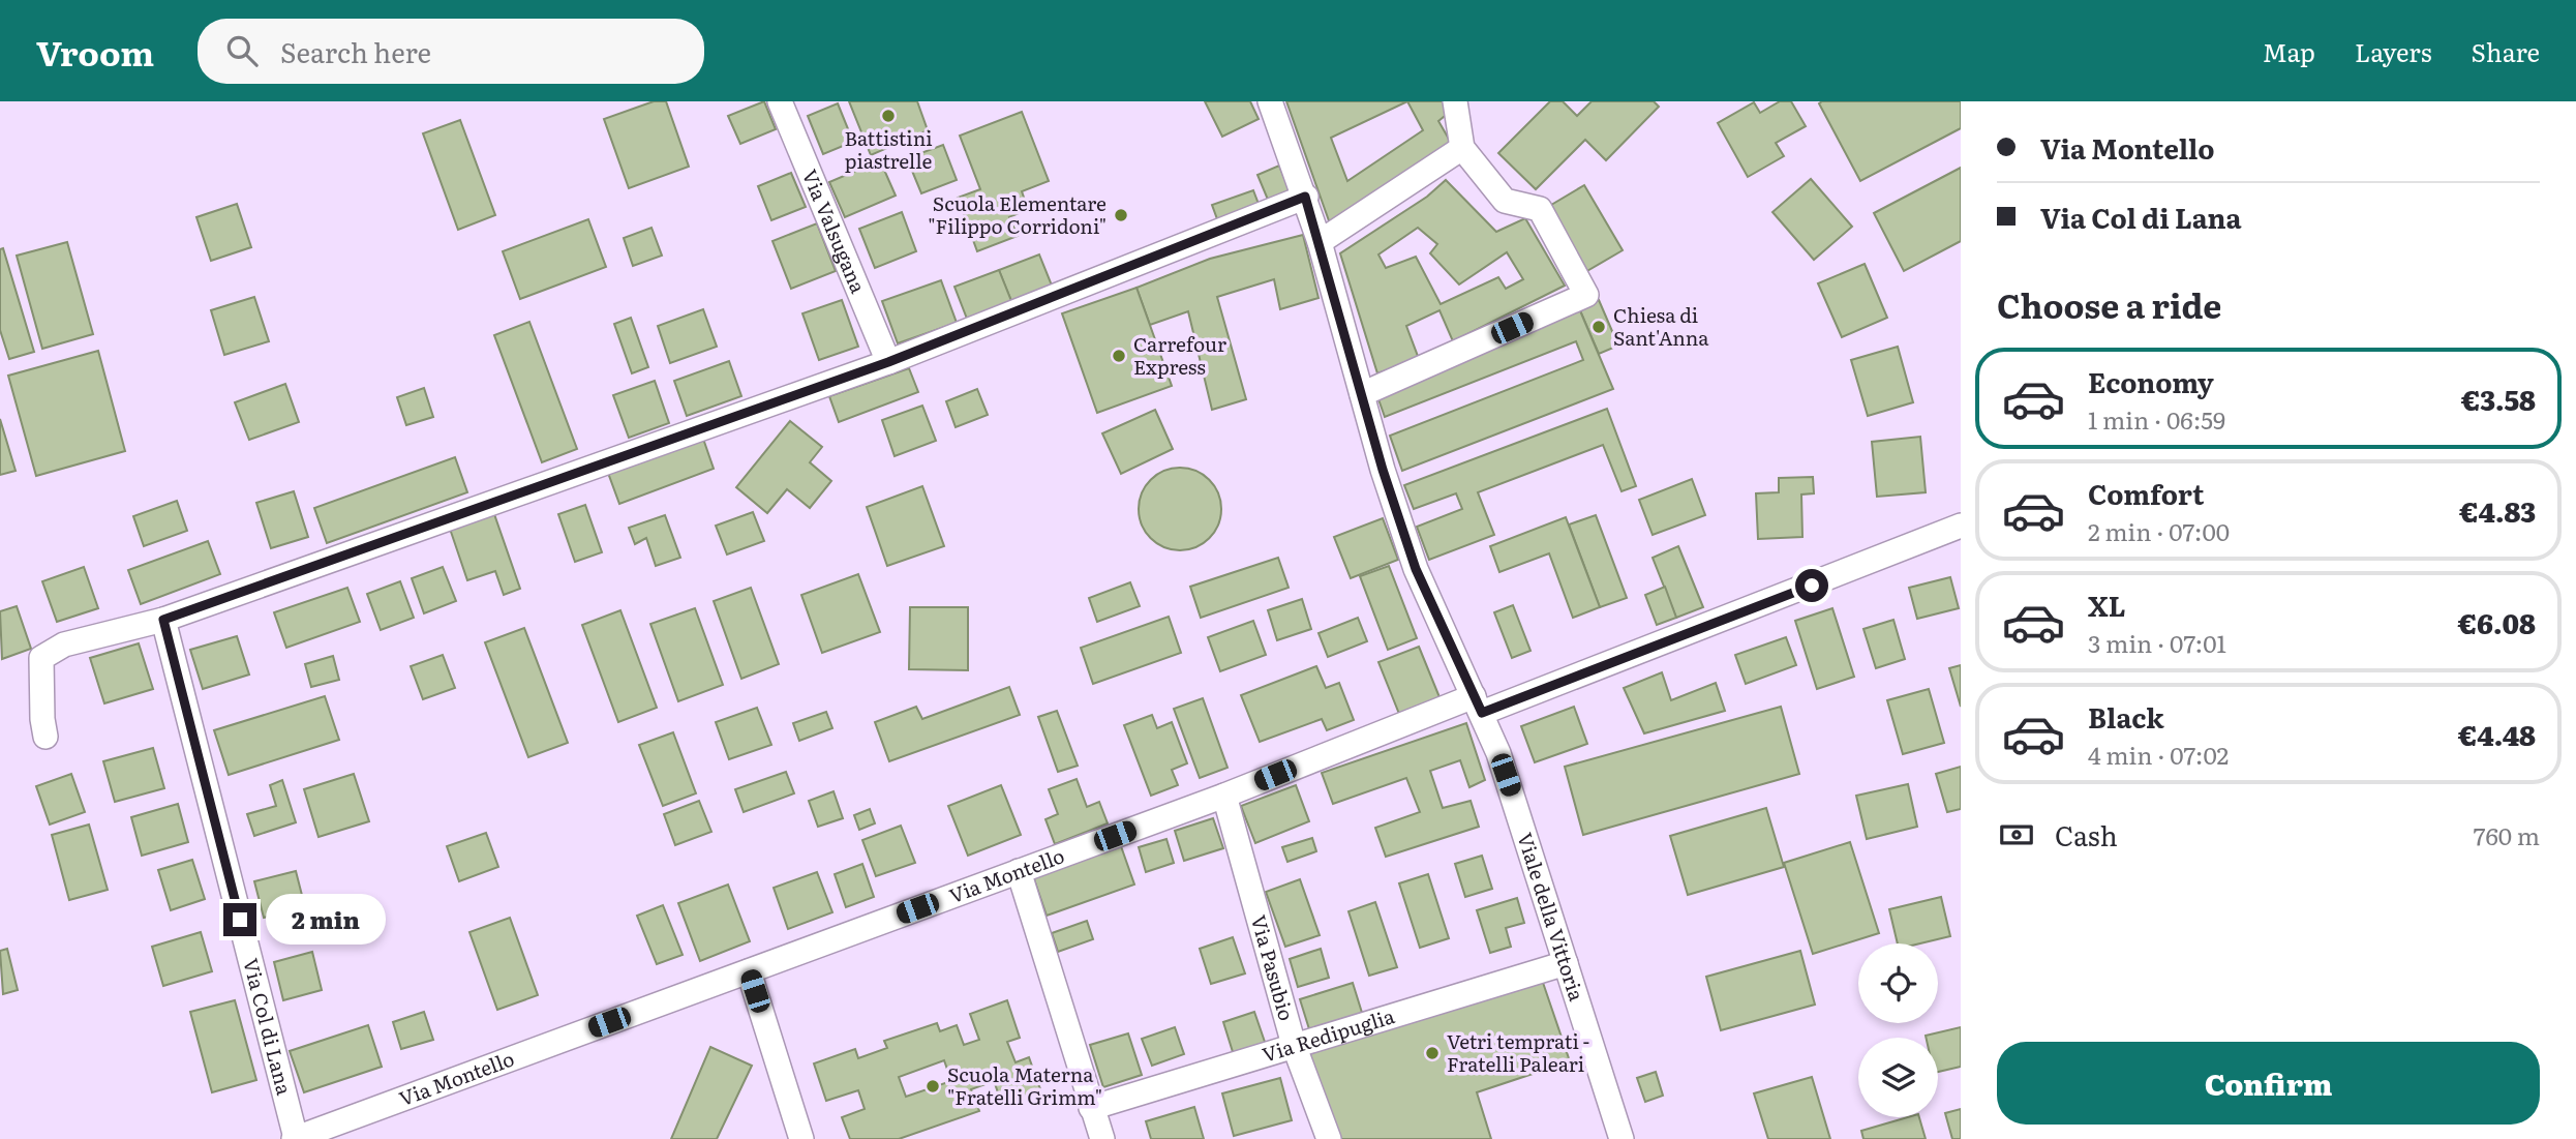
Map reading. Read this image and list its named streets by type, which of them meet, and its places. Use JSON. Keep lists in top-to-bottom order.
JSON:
{
  "streets": {
    "street": [
      "Via Valsugana",
      "Via Montello",
      "Viale della Vittoria",
      "Via Pasubio",
      "Via Col di Lana",
      "Via Redipuglia"
    ]
  },
  "crossings": [
    ["Via Montello", "Viale della Vittoria"],
    ["Via Montello", "Via Pasubio"],
    ["Via Montello", "Via Col di Lana"],
    ["Viale della Vittoria", "Via Redipuglia"],
    ["Via Pasubio", "Via Redipuglia"]
  ],
  "places": [
    "Battistini piastrelle",
    "Scuola Elementare \"Filippo Corridoni\"",
    "Chiesa di Sant'Anna",
    "Carrefour Express",
    "Vetri temprati - Fratelli Paleari",
    "Scuola Materna \"Fratelli Grimm\""
  ],
  "page": {
    "header": "Vroom",
    "search": "Search here",
    "nav": ["Map", "Layers", "Share"],
    "banner": ["Via Montello", "Via Col di Lana"],
    "heading": "Choose a ride",
    "list": [
      {
        "name": "Economy",
        "note": "1 min · 06:59",
        "value": "€3.58"
      },
      {
        "name": "Comfort",
        "note": "2 min · 07:00",
        "value": "€4.83"
      },
      {
        "name": "XL",
        "note": "3 min · 07:01",
        "value": "€6.08"
      },
      {
        "name": "Black",
        "note": "4 min · 07:02",
        "value": "€4.48"
      }
    ],
    "pay": ["Cash", "760 m"],
    "bubble": "2 min",
    "buttons": "Confirm"
  }
}
